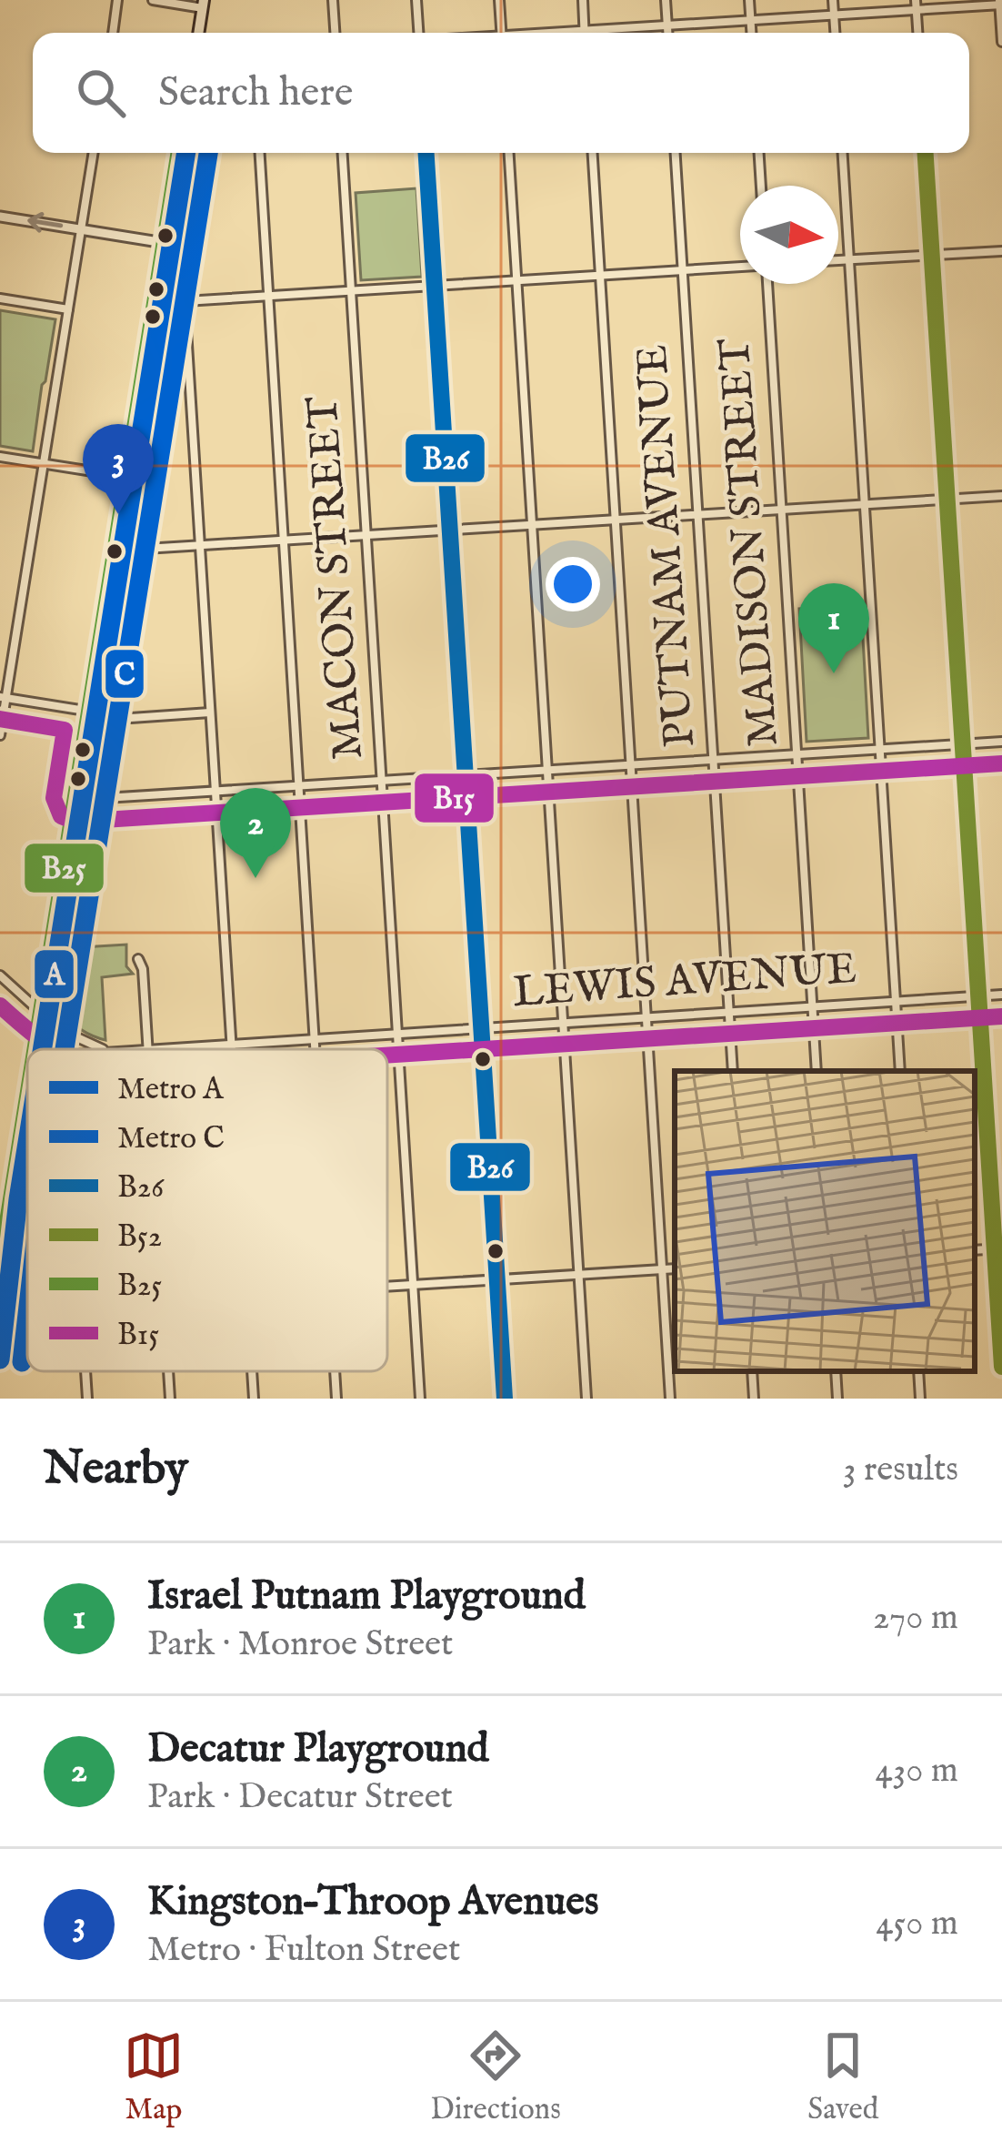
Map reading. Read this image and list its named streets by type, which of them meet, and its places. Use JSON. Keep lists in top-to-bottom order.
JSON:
{
  "streets": {
    "street": [
      "MADISON STREET",
      "PUTNAM AVENUE",
      "MACON STREET",
      "LEWIS AVENUE"
    ]
  },
  "crossings": [
    ["MADISON STREET", "LEWIS AVENUE"],
    ["PUTNAM AVENUE", "LEWIS AVENUE"],
    ["MACON STREET", "LEWIS AVENUE"]
  ],
  "lines": [
    "metro line A",
    "metro line C",
    "transit line B26",
    "transit line B52",
    "transit line B25",
    "transit line B15"
  ],
  "legend": [
    "Metro A",
    "Metro C",
    "B26",
    "B52",
    "B25",
    "B15"
  ],
  "north": "right",
  "page": {
    "search": "Search here",
    "pins": ["3", "1", "2"],
    "heading": ["Nearby", "3 results"],
    "list": [
      {
        "mark": "1",
        "name": "Israel Putnam Playground",
        "note": "Park · Monroe Street",
        "value": "270 m"
      },
      {
        "mark": "2",
        "name": "Decatur Playground",
        "note": "Park · Decatur Street",
        "value": "430 m"
      },
      {
        "mark": "3",
        "name": "Kingston–Throop Avenues",
        "note": "Metro · Fulton Street",
        "value": "450 m"
      }
    ],
    "nav": ["Map", "Directions", "Saved"]
  }
}
